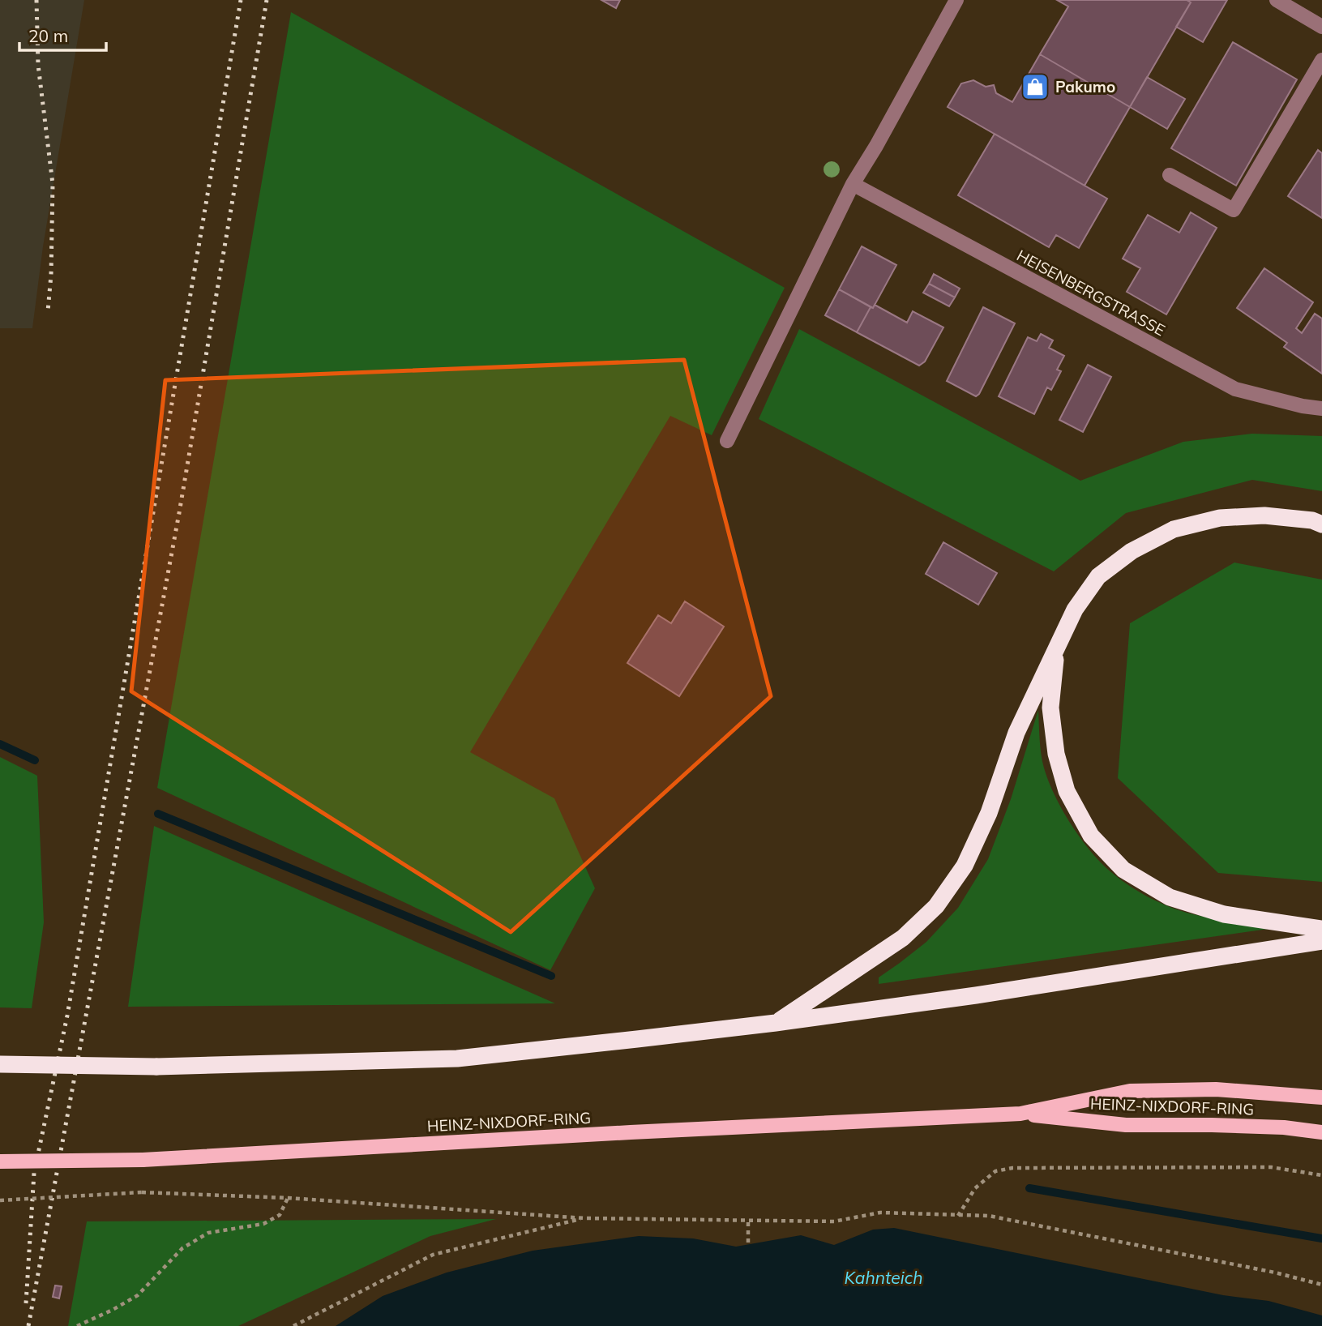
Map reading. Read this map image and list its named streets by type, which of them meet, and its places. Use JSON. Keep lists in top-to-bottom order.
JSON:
{
  "streets": {
    "main road": ["HEINZ-NIXDORF-RING"],
    "street": ["HEISENBERGSTRASSE"]
  },
  "water": ["Kahnteich"],
  "places": {
    "shop": ["Pakumo"]
  },
  "scale_bar": "20 m"
}
